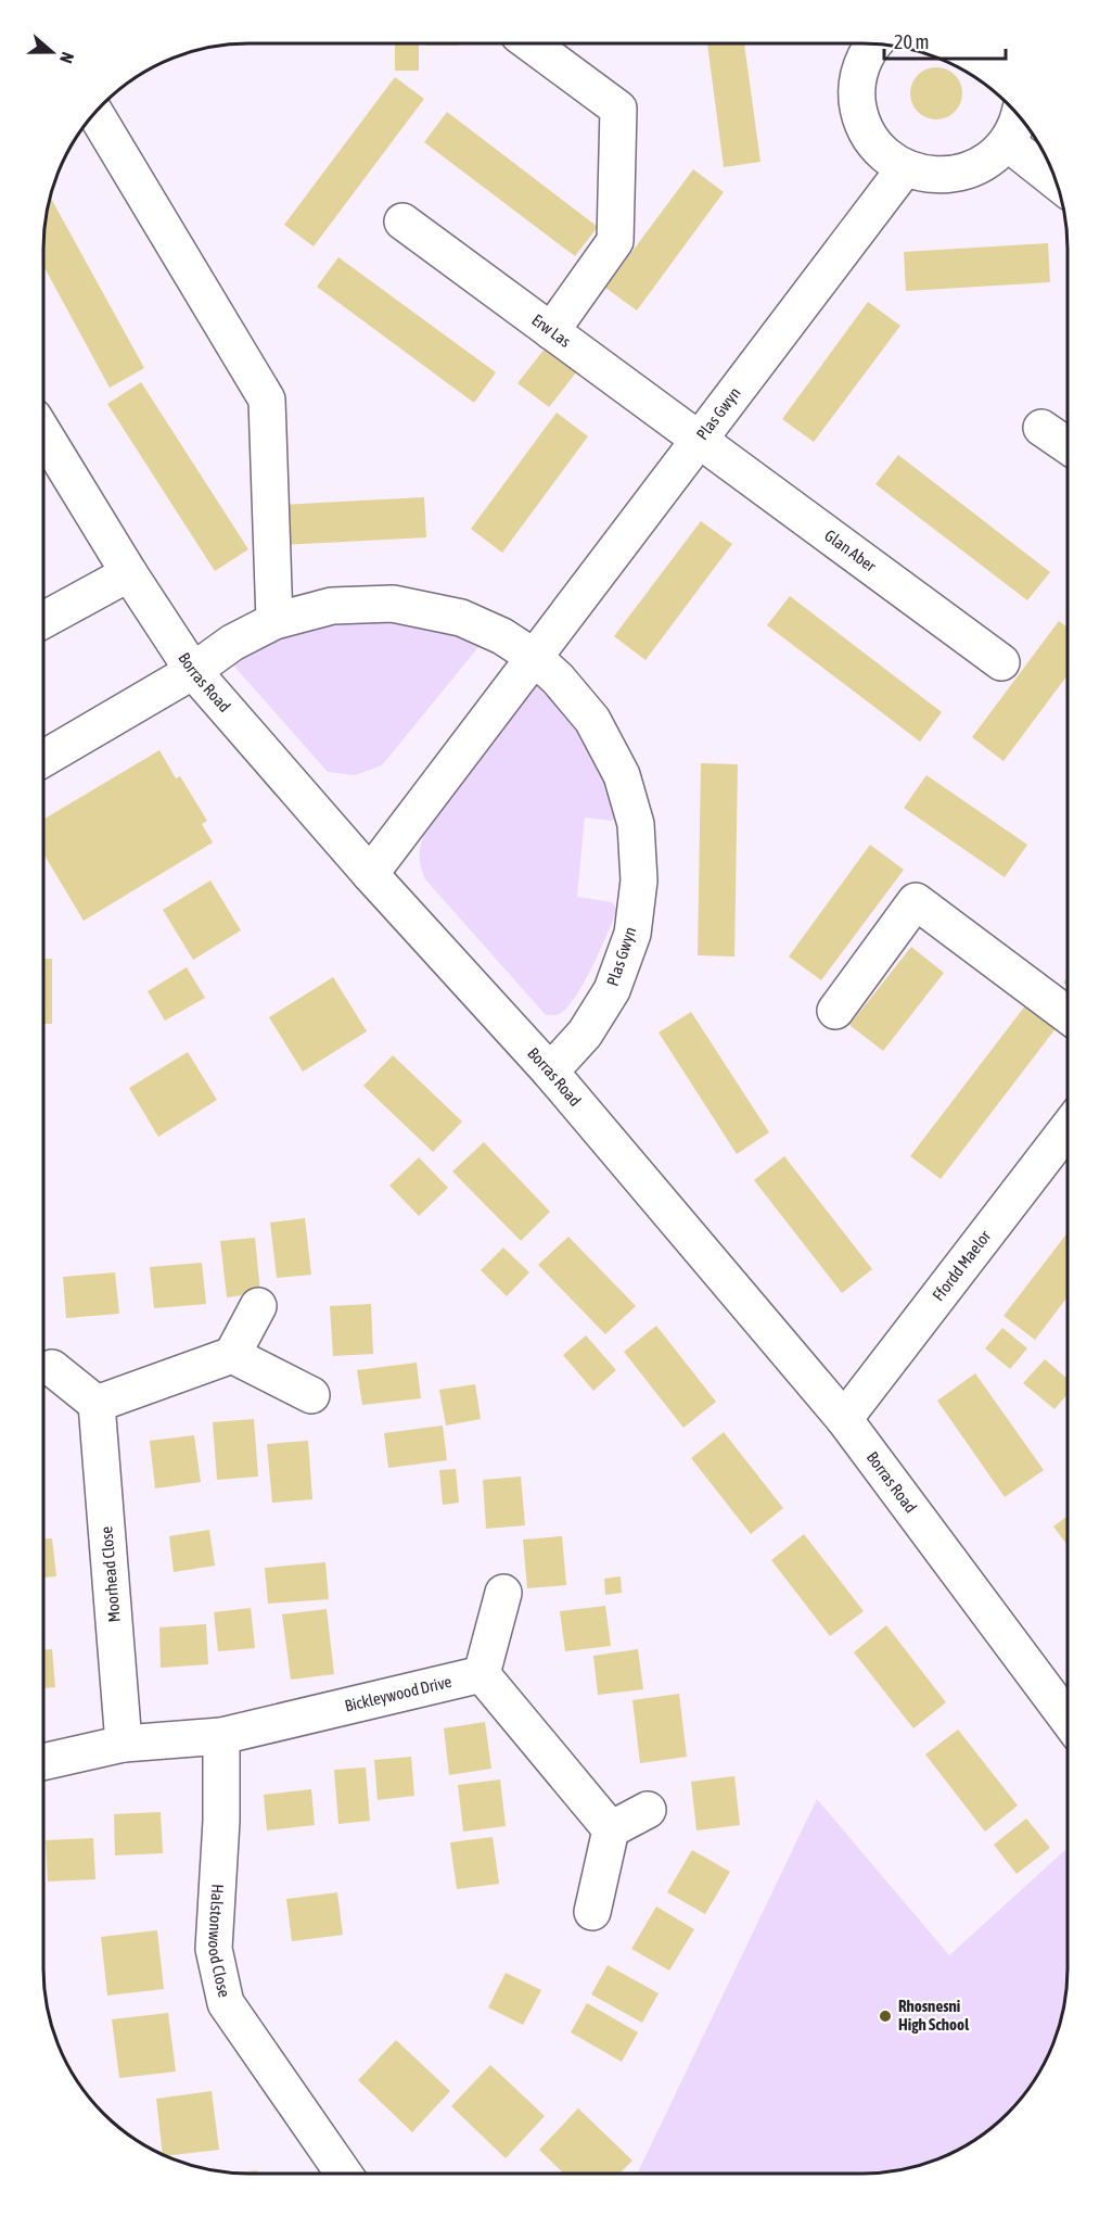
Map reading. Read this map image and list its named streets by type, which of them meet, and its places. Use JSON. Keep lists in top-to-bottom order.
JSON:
{
  "streets": {
    "street": [
      "Erw Las",
      "Plas Gwyn",
      "Glan Aber",
      "Borras Road",
      "Ffordd Maelor",
      "Moorhead Close",
      "Bickleywood Drive",
      "Halstonwood Close"
    ]
  },
  "crossings": [
    ["Erw Las", "Plas Gwyn"],
    ["Erw Las", "Glan Aber"],
    ["Plas Gwyn", "Glan Aber"],
    ["Plas Gwyn", "Borras Road"],
    ["Borras Road", "Ffordd Maelor"],
    ["Moorhead Close", "Bickleywood Drive"],
    ["Bickleywood Drive", "Halstonwood Close"]
  ],
  "places": ["Rhosnesni High School"],
  "scale_bar": "20 m",
  "north": "right"
}
